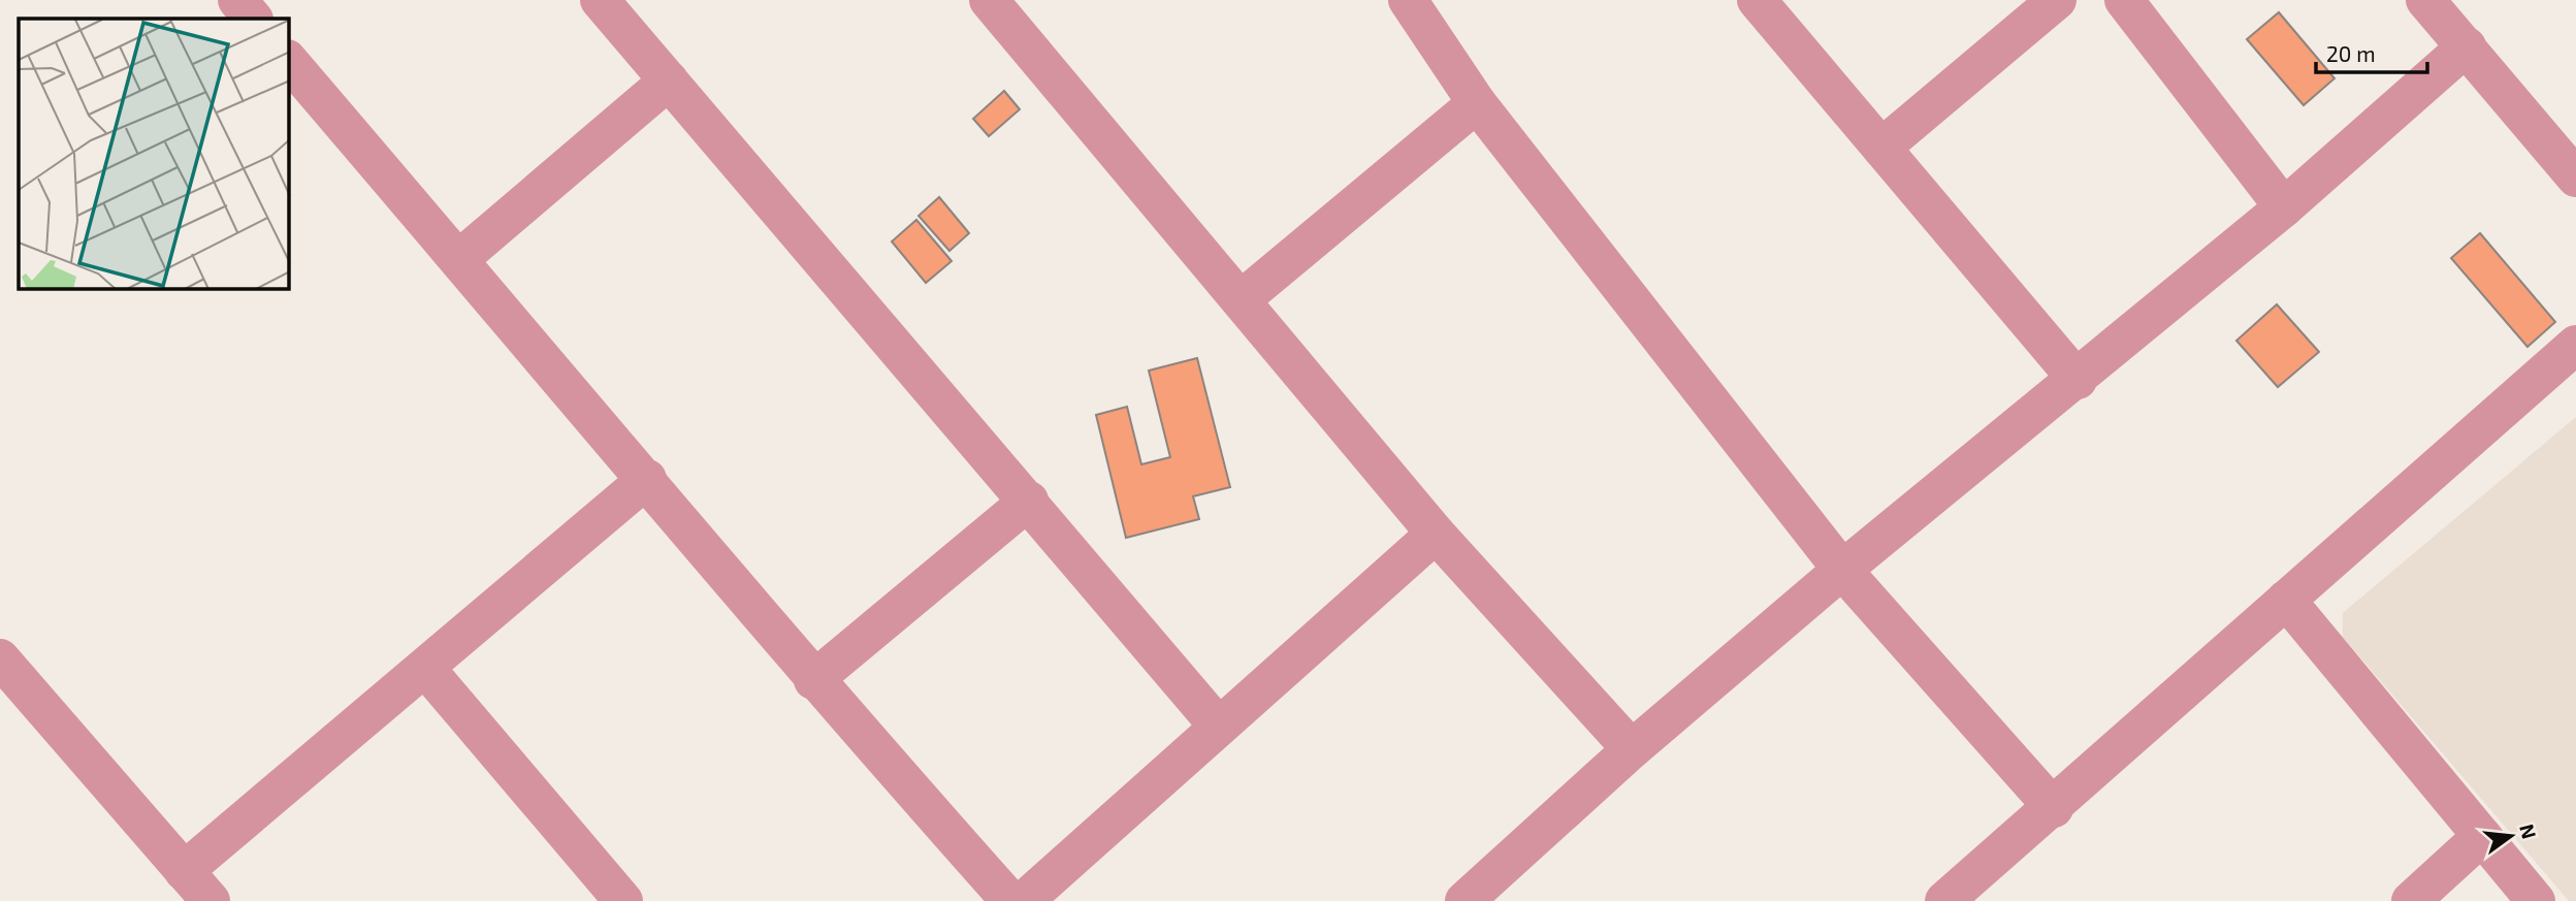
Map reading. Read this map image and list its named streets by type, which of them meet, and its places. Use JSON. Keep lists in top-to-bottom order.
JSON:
{
  "scale_bar": "20 m",
  "north": "right"
}
